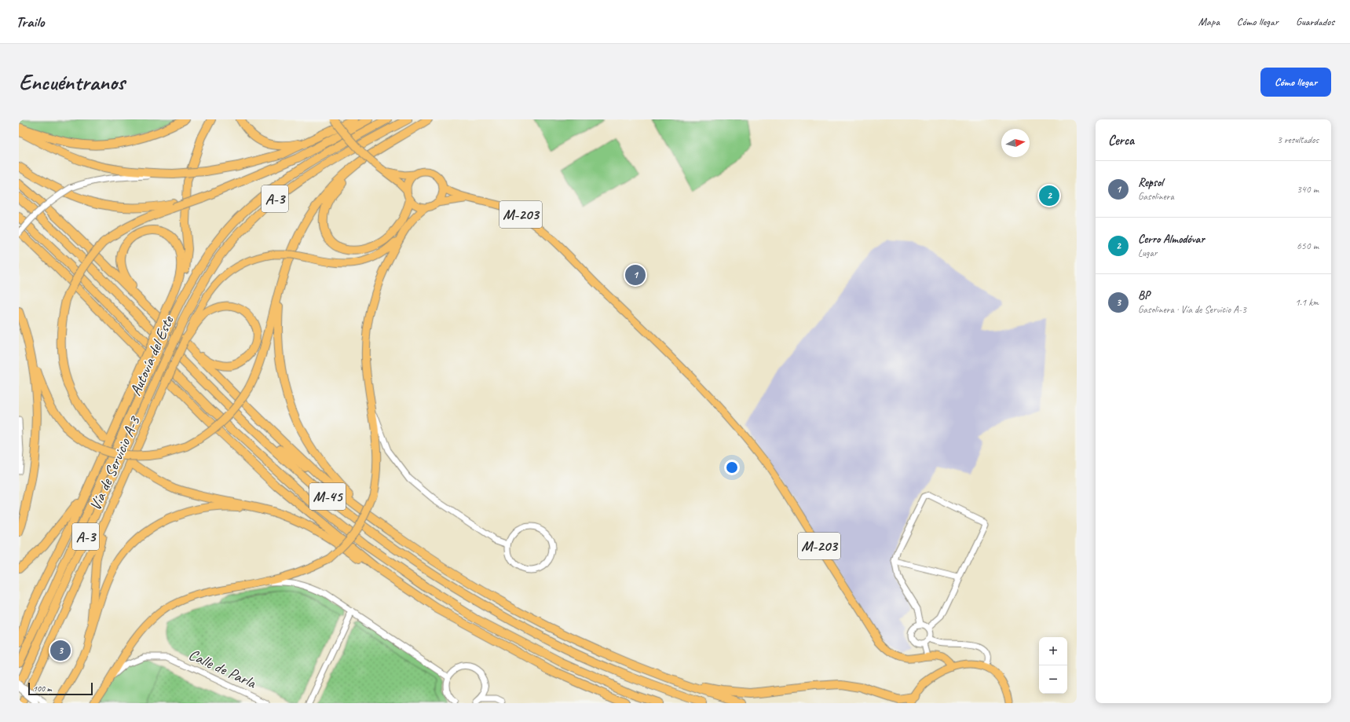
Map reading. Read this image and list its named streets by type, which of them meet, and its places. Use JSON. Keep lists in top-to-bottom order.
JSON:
{
  "streets": {
    "highway": ["A-3", "Autovía del Este", "M-45"],
    "main road": ["M-203", "Vía de Servicio A-3"],
    "street": ["Calle de Parla"]
  },
  "scale_bar": "100 m",
  "north": "right",
  "page": {
    "header": "Trailo",
    "nav": ["Mapa", "Cómo llegar", "Guardados"],
    "buttons": "Cómo llegar",
    "title": "Encuéntranos",
    "heading": ["Cerca", "3 resultados"],
    "list": [
      {
        "mark": "1",
        "name": "Repsol",
        "note": "Gasolinera",
        "value": "340 m"
      },
      {
        "mark": "2",
        "name": "Cerro Almodóvar",
        "note": "Lugar",
        "value": "650 m"
      },
      {
        "mark": "3",
        "name": "BP",
        "note": "Gasolinera · Vía de Servicio A-3",
        "value": "1.1 km"
      }
    ],
    "pins": ["2", "1", "3"],
    "map_buttons": ["+", "−"],
    "scale": "100 m"
  }
}
